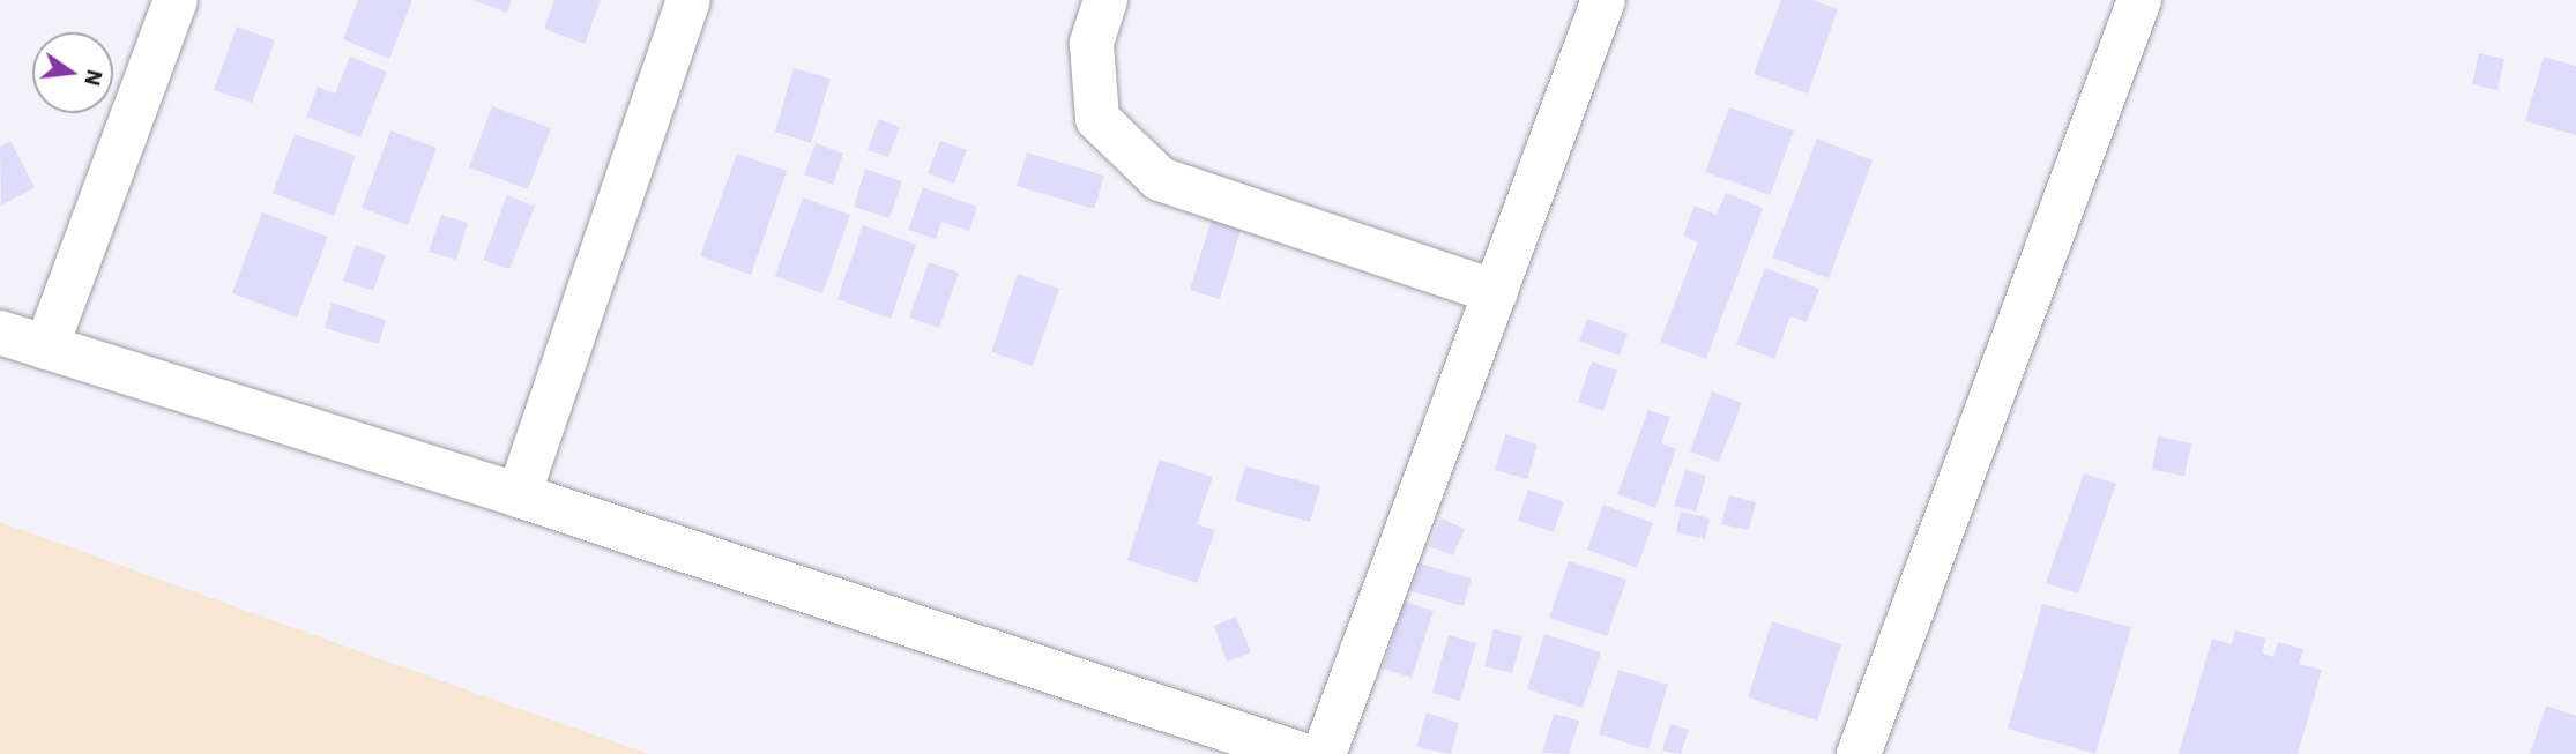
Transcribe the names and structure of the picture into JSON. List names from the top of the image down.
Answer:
{
  "north": "right"
}
